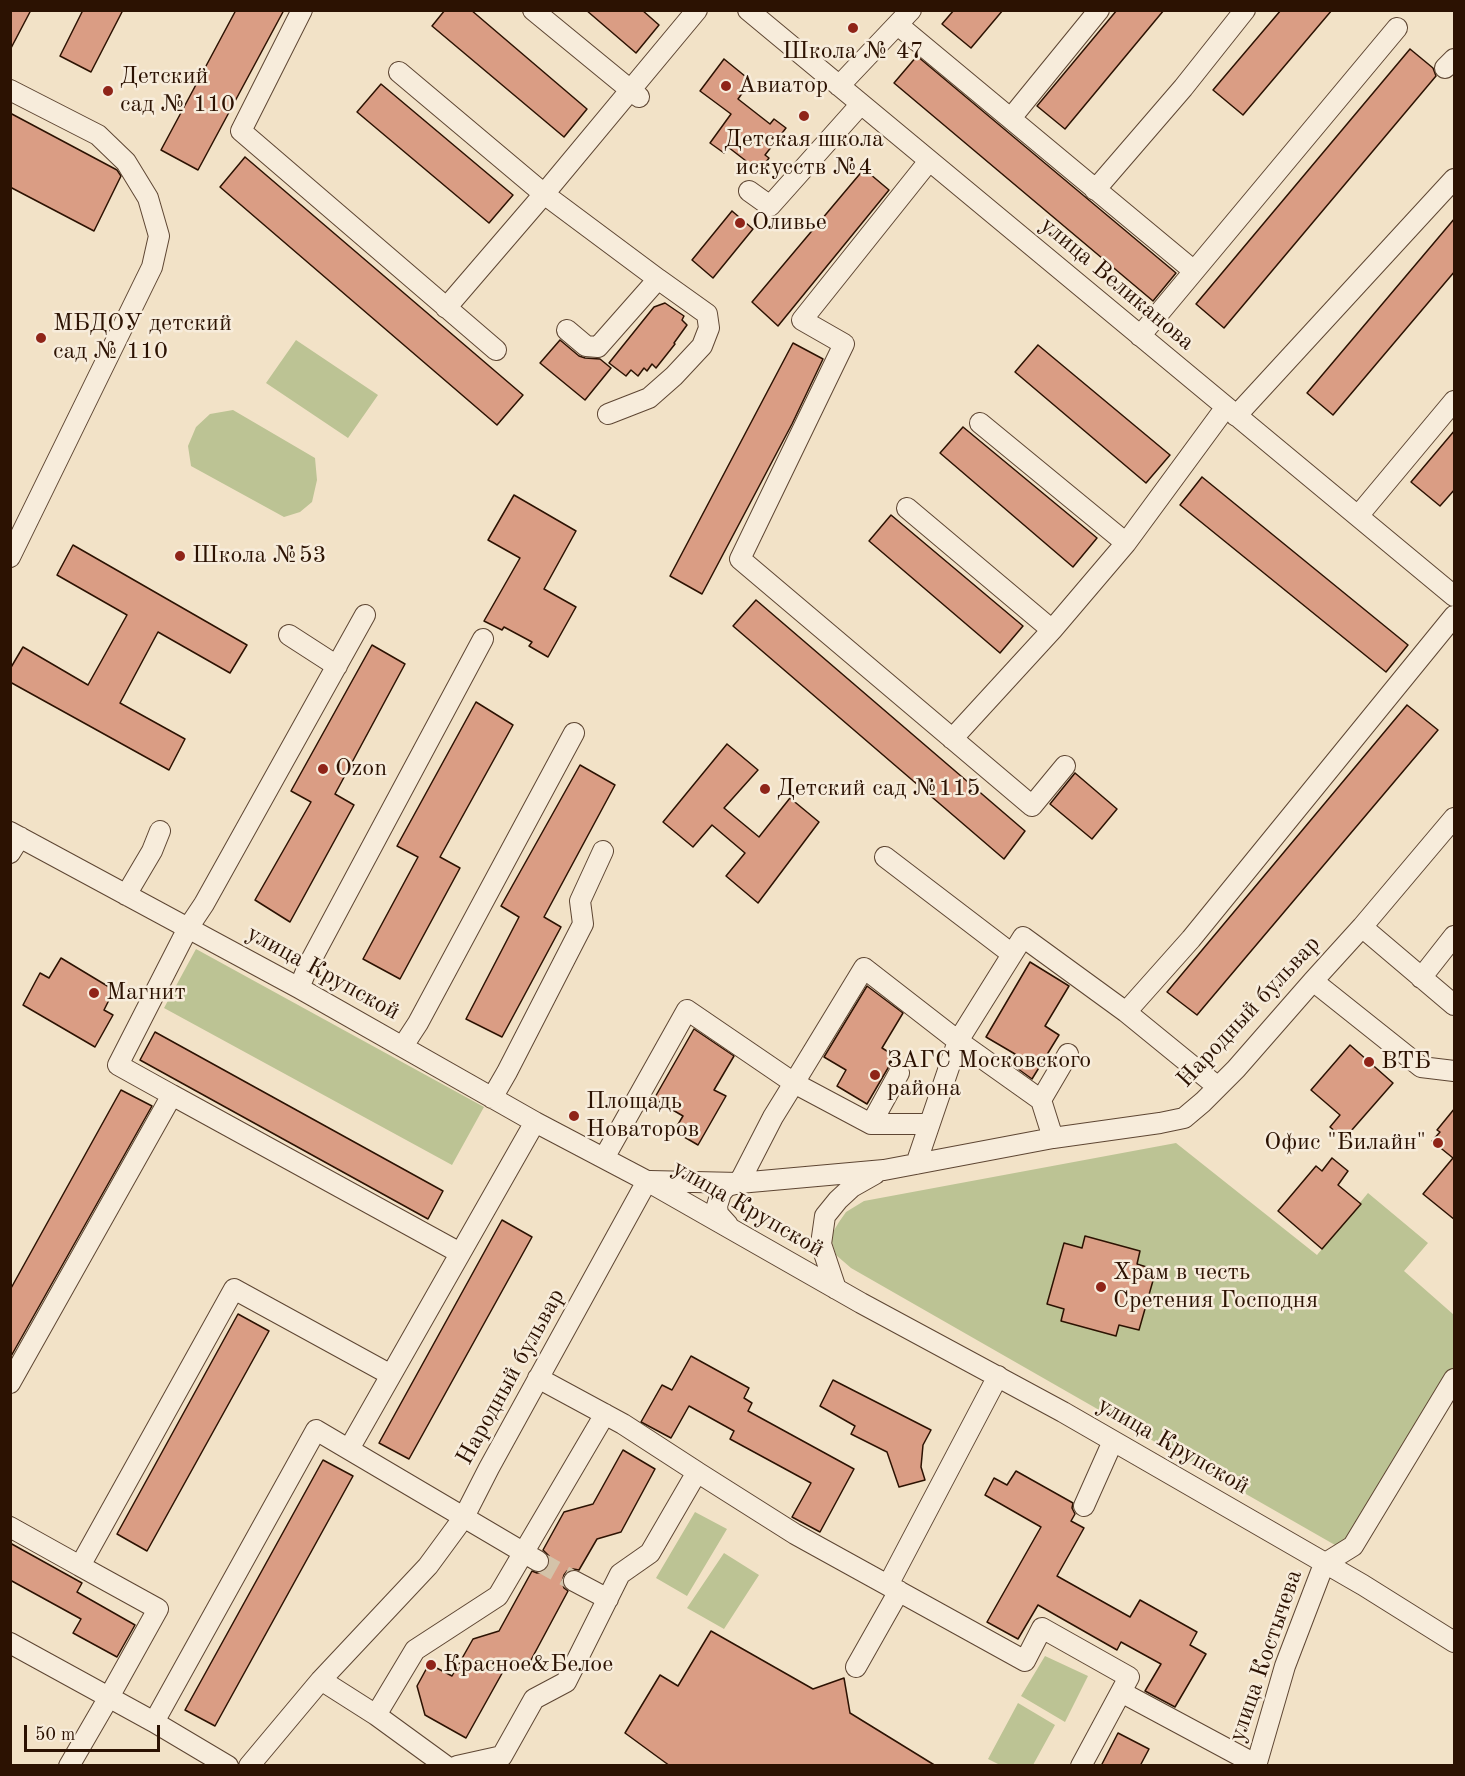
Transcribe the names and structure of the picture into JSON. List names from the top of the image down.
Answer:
{
  "streets": {
    "street": [
      "улица Великанова",
      "улица Крупской",
      "Народный бульвар",
      "улица Костычева"
    ]
  },
  "crossings": [
    ["улица Крупской", "Народный бульвар"],
    ["улица Крупской", "улица Костычева"]
  ],
  "places": [
    "Школа № 47",
    "Авиатор",
    "Детский сад № 110",
    "Детская школа искусств №4",
    "Оливье",
    "МБДОУ детский сад № 110",
    "Школа №53",
    "Ozon",
    "Детский сад №115",
    "Магнит",
    "ВТБ",
    "ЗАГС Московского района",
    "Площадь Новаторов",
    "Офис \"Билайн\"",
    "Храм в честь Сретения Господня",
    "Красное&Белое"
  ],
  "scale_bar": "50 m"
}
